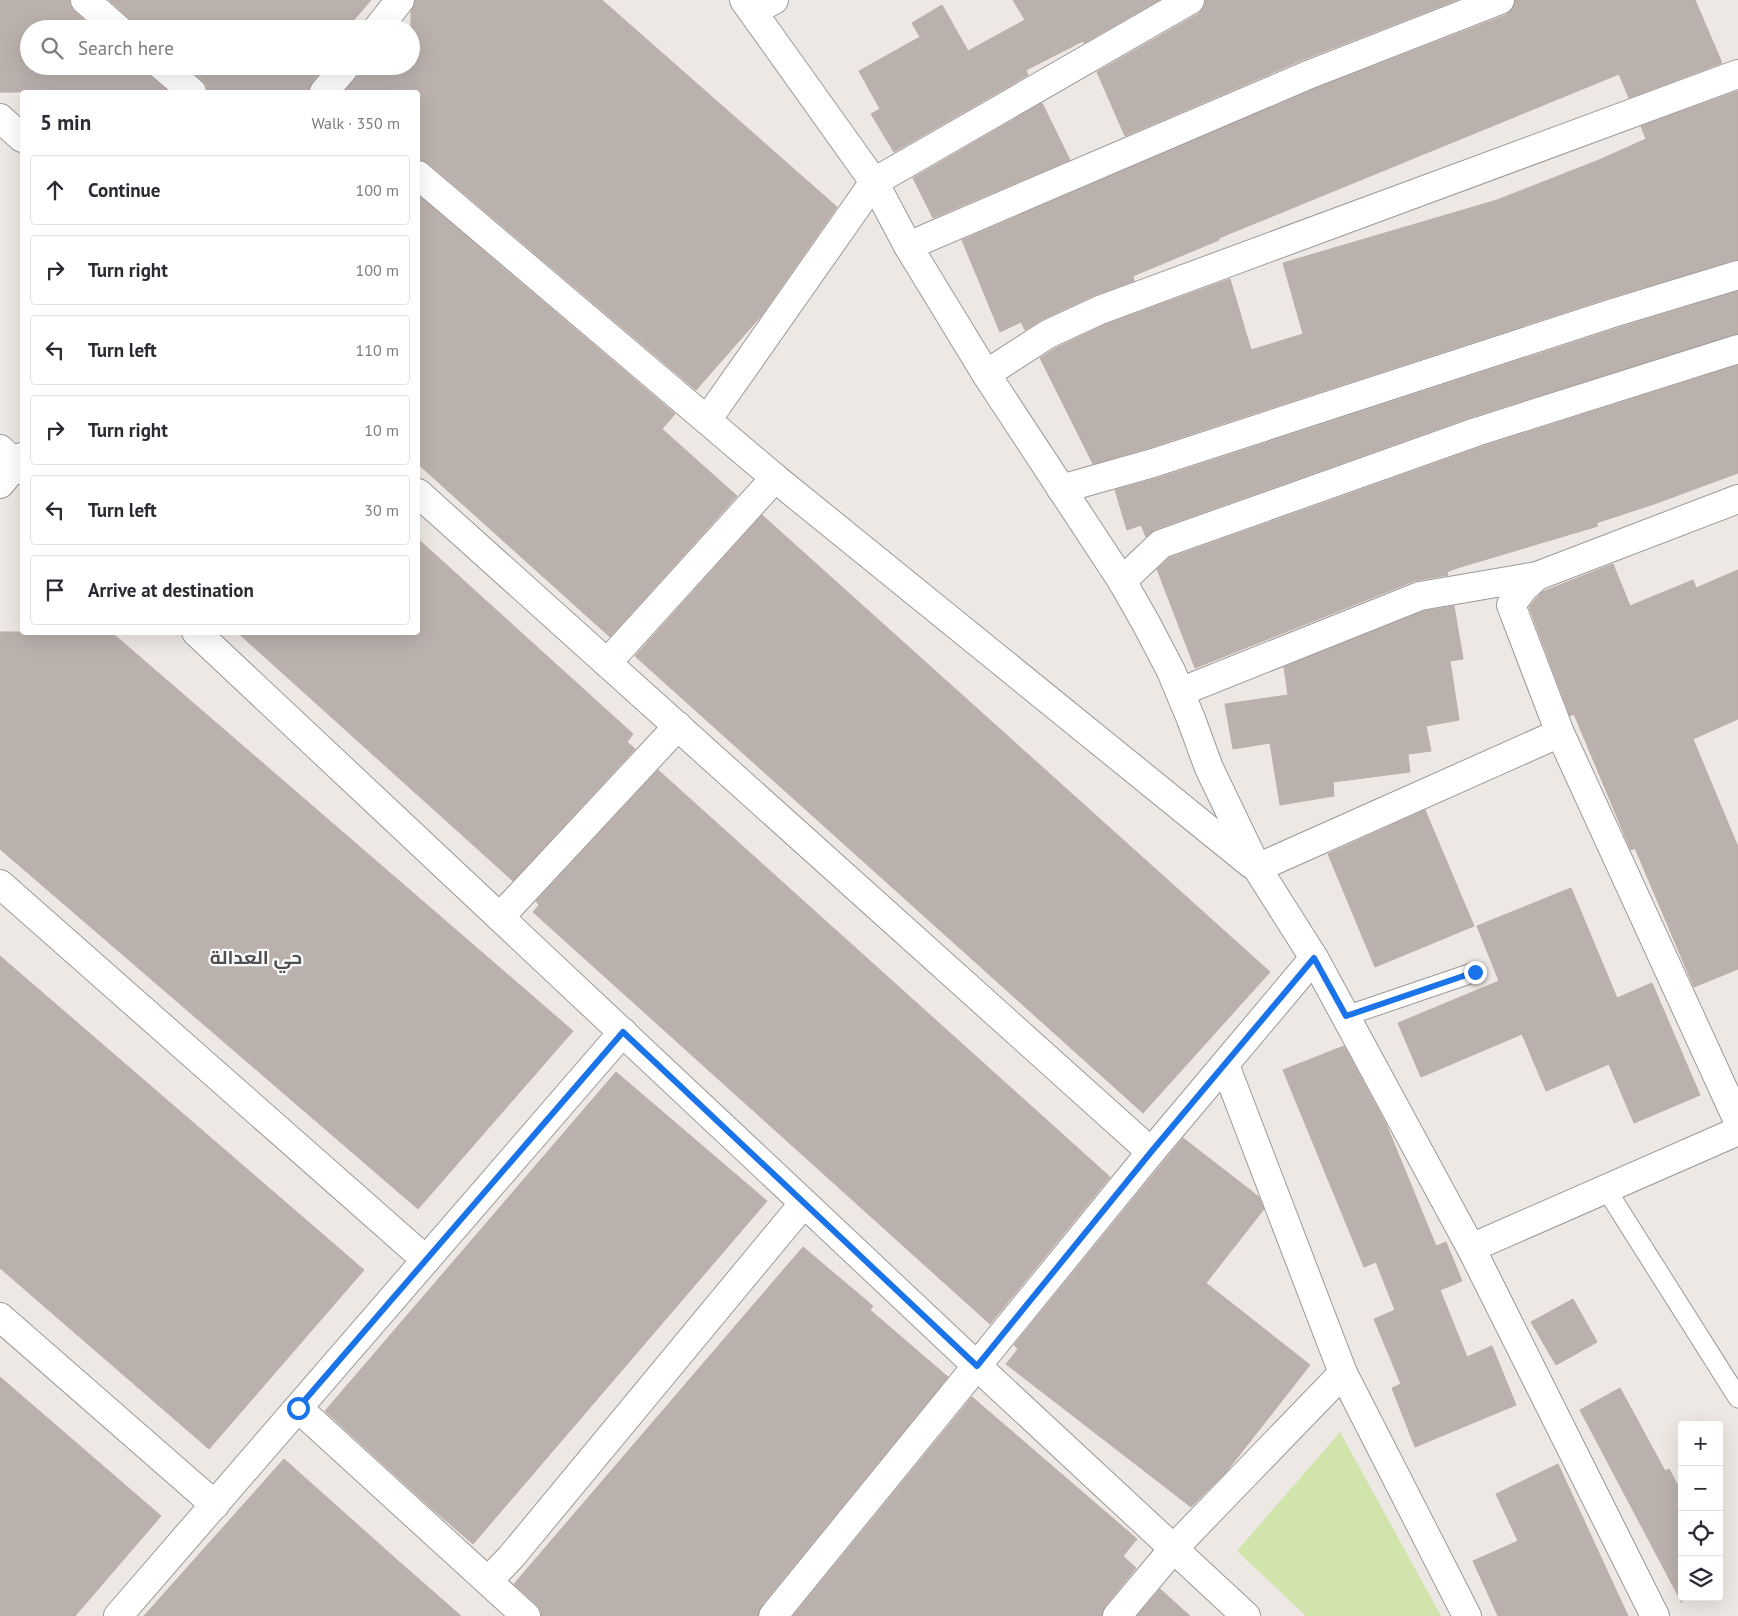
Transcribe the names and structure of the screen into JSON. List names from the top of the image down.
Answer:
{
  "districts": ["حي العدالة"],
  "page": {
    "search": "Search here",
    "heading": ["5 min", "Walk · 350 m"],
    "list": [
      ["Continue", "100 m"],
      ["Turn right", "100 m"],
      ["Turn left", "110 m"],
      ["Turn right", "10 m"],
      ["Turn left", "30 m"],
      "Arrive at destination"
    ],
    "map_buttons": ["+", "−"]
  }
}
